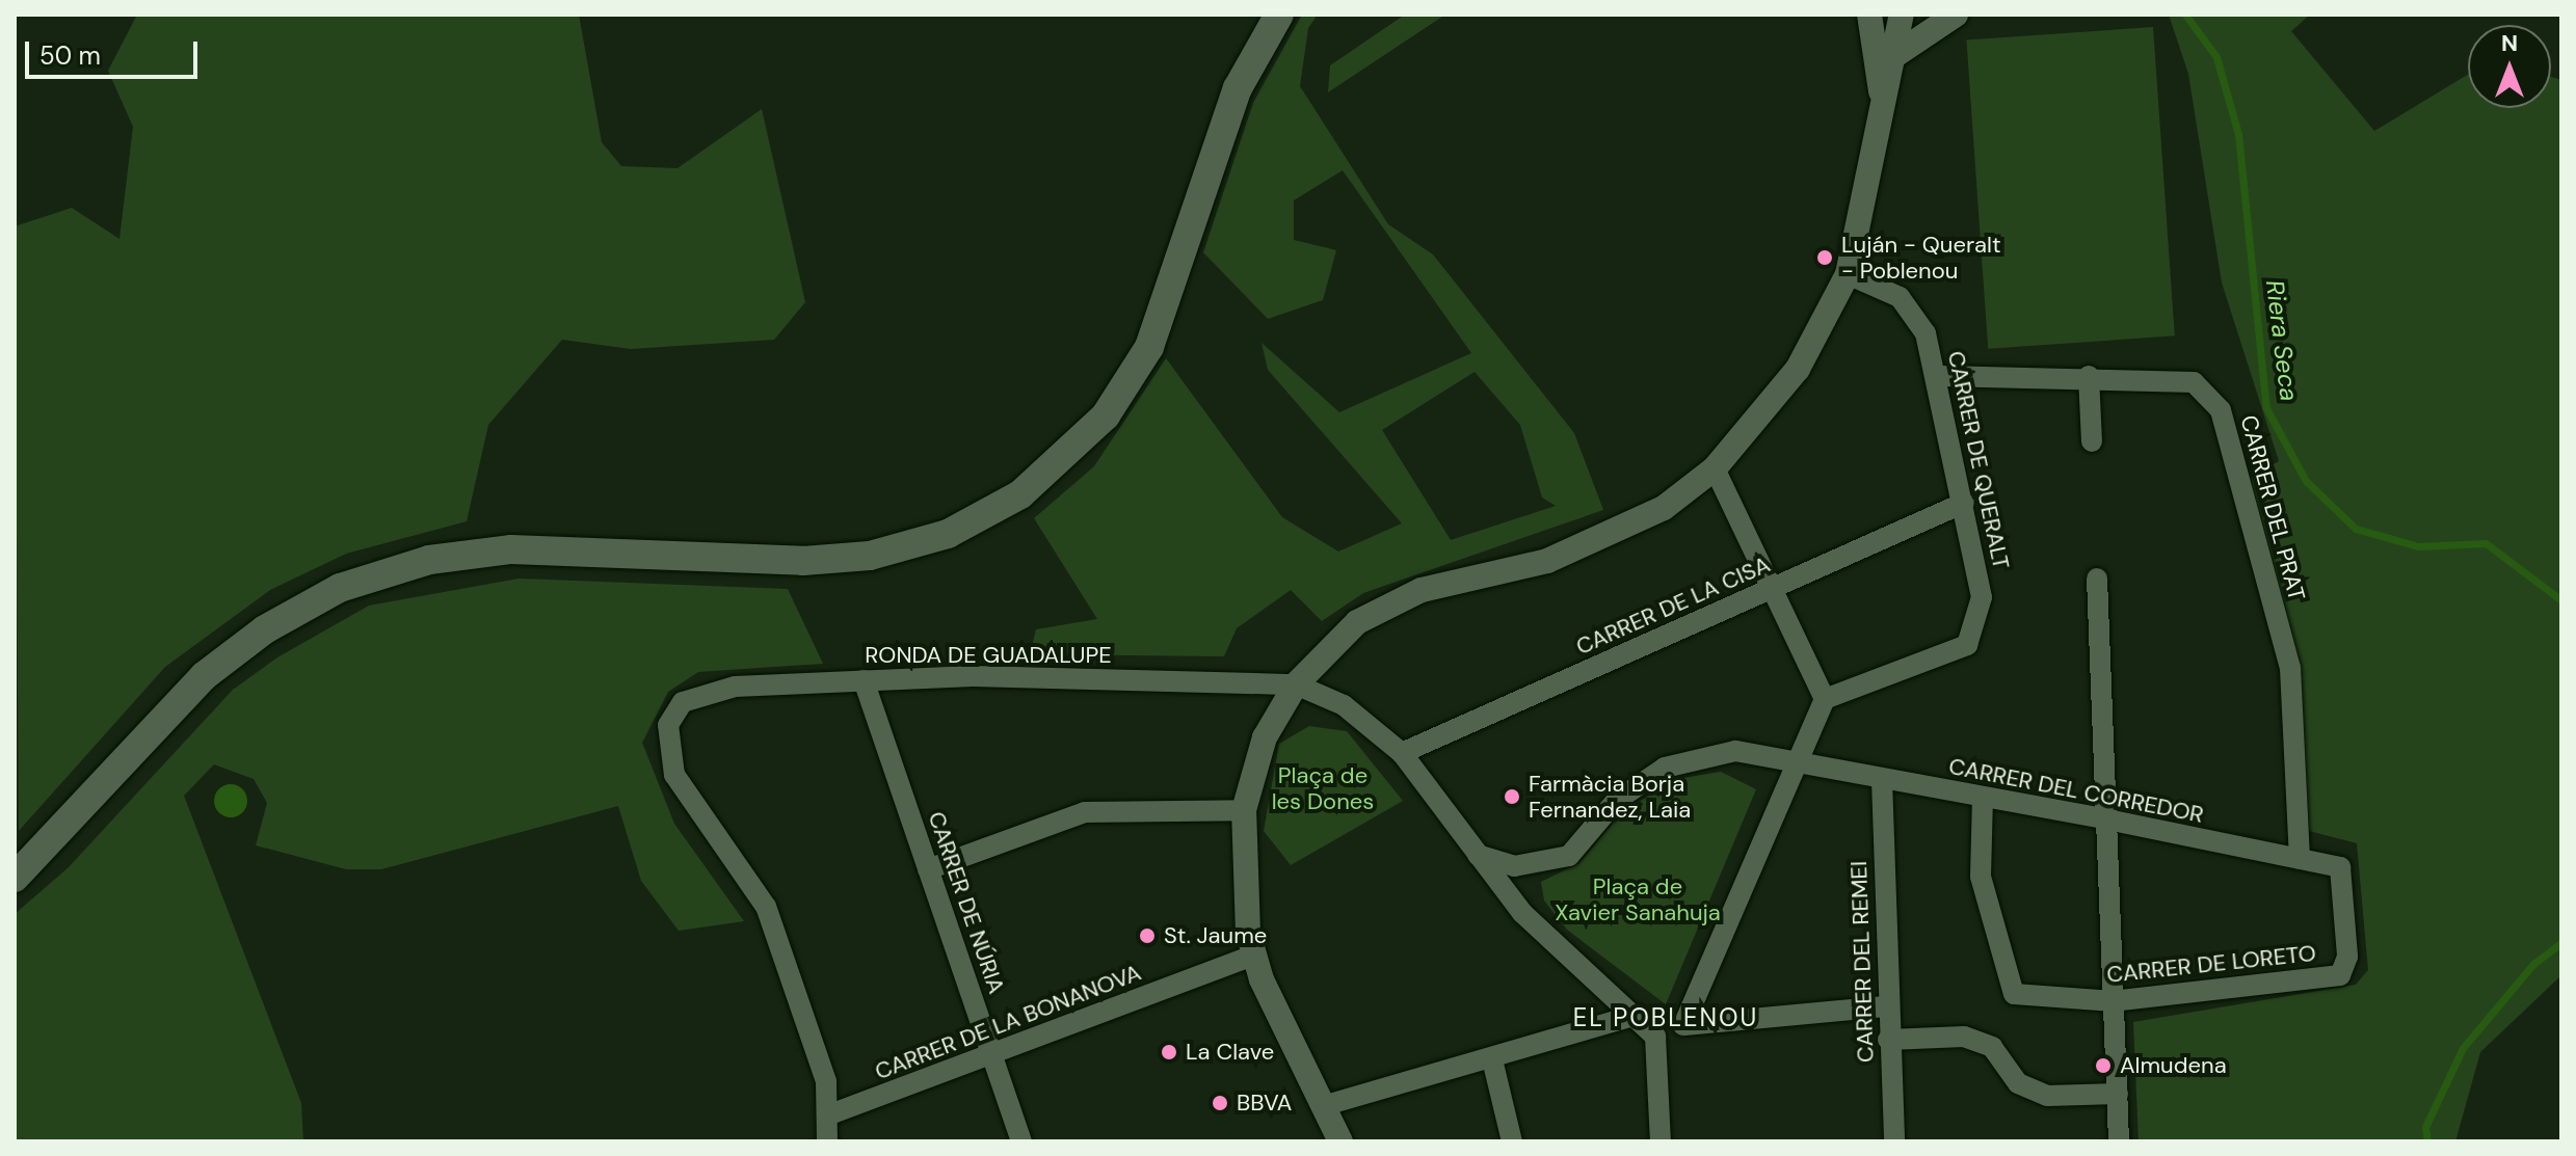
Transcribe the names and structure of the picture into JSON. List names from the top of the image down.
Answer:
{
  "streets": {
    "street": [
      "CARRER DE QUERALT",
      "CARRER DEL PRAT",
      "CARRER DE LA CISA",
      "RONDA DE GUADALUPE",
      "CARRER DEL CORREDOR",
      "CARRER DE NÚRIA",
      "CARRER DEL REMEI",
      "CARRER DE LORETO",
      "CARRER DE LA BONANOVA"
    ]
  },
  "crossings": [
    ["CARRER DE QUERALT", "CARRER DEL PRAT"],
    ["CARRER DE QUERALT", "CARRER DE LA CISA"],
    ["CARRER DEL PRAT", "CARRER DEL CORREDOR"],
    ["RONDA DE GUADALUPE", "CARRER DE NÚRIA"],
    ["RONDA DE GUADALUPE", "CARRER DE LA BONANOVA"],
    ["CARRER DEL CORREDOR", "CARRER DEL REMEI"],
    ["CARRER DEL CORREDOR", "CARRER DE LORETO"],
    ["CARRER DE NÚRIA", "CARRER DE LA BONANOVA"]
  ],
  "districts": ["EL POBLENOU"],
  "water": ["Riera Seca"],
  "parks": ["Plaça de les Dones", "Plaça de Xavier Sanahuja"],
  "places": [
    "Luján - Queralt - Poblenou",
    "Farmàcia Borja Fernandez, Laia",
    "St. Jaume",
    "La Clave",
    "Almudena",
    "BBVA"
  ],
  "scale_bar": "50 m",
  "north": "top"
}
